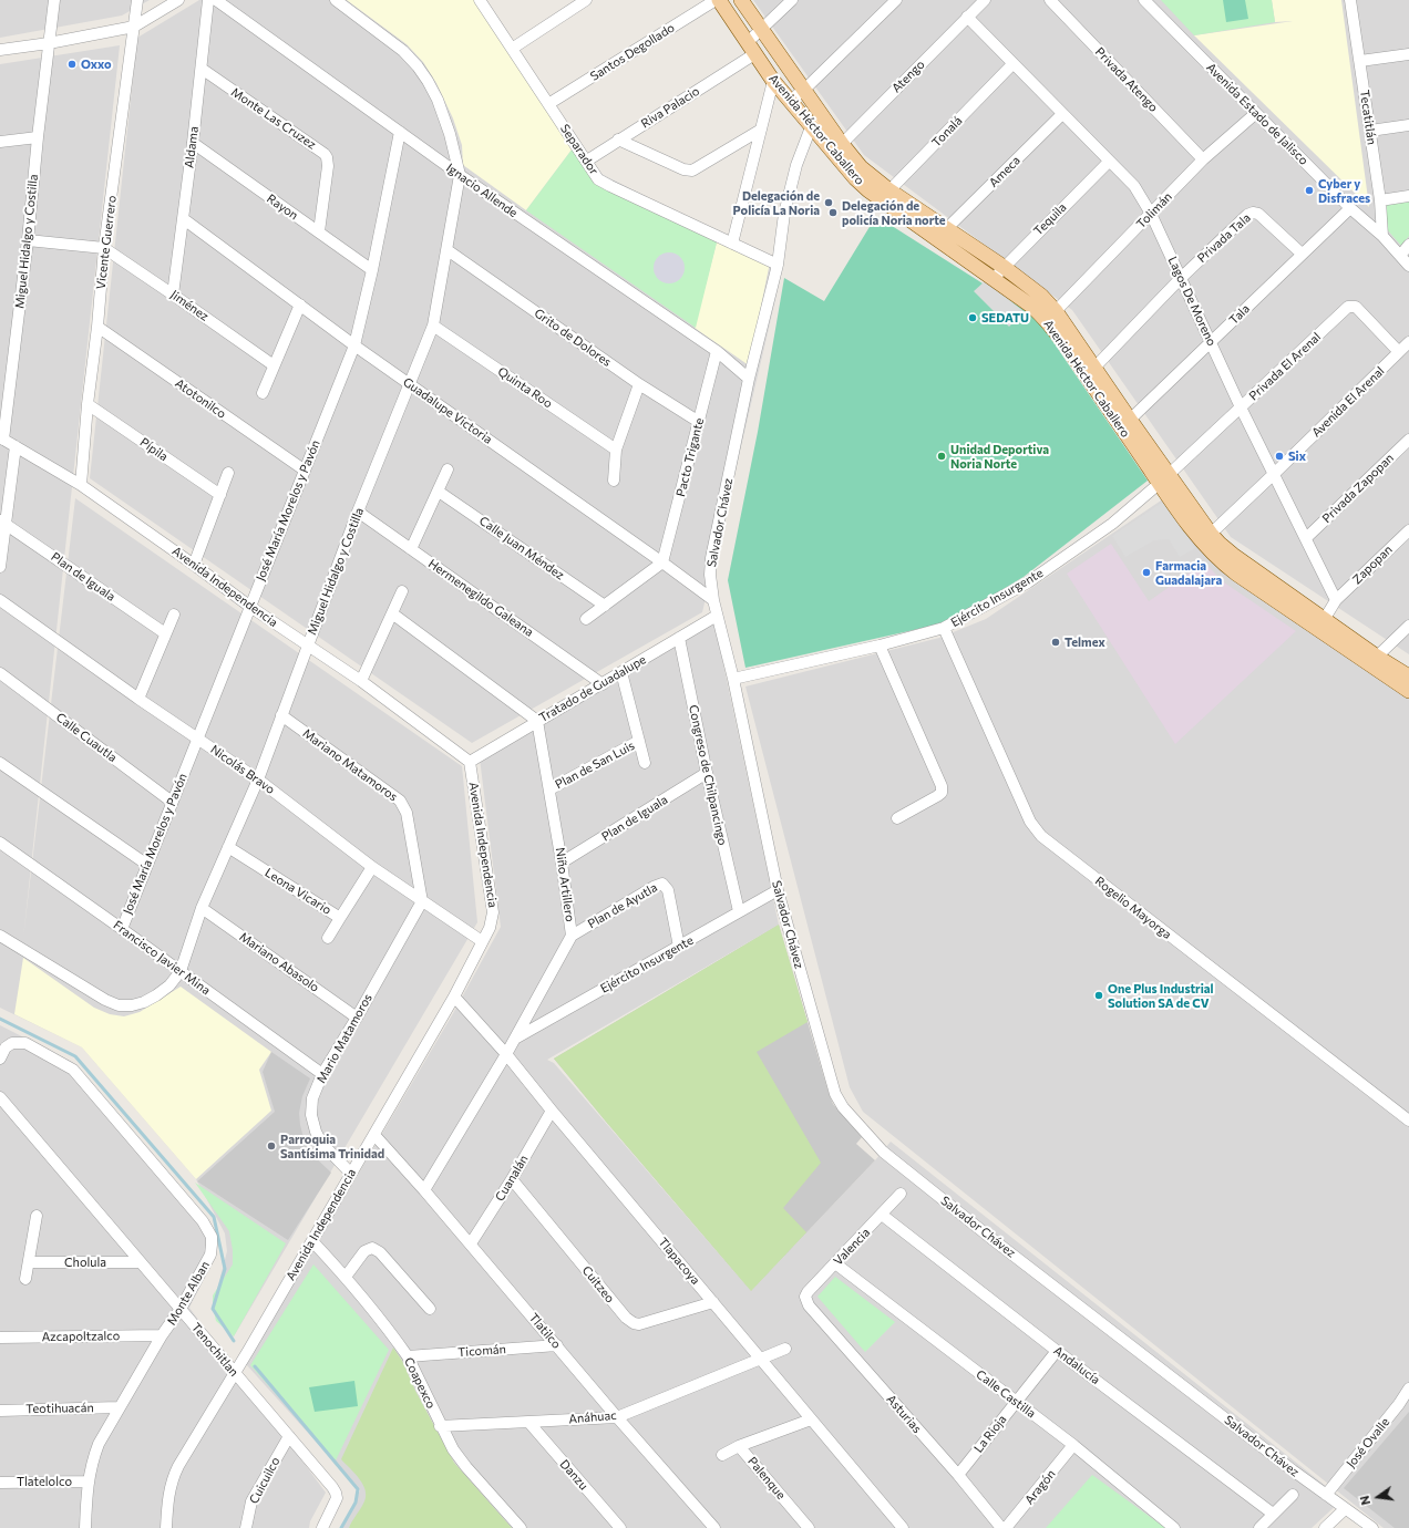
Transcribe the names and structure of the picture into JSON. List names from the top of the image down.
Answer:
{
  "streets": {
    "main road": ["Avenida Héctor Caballero"],
    "street": [
      "Santos Degollado",
      "Atengo",
      "Privada Atengo",
      "Riva Palacio",
      "Avenida Estado de Jalisco",
      "Tecatitlán",
      "Monte Las Cruzez",
      "Tonalá",
      "Aldama",
      "Separador",
      "Ameca",
      "Ignacio Allende",
      "Rayon",
      "Tolimán",
      "Tequila",
      "Privada Tala",
      "Miguel Hidalgo y Costilla",
      "Vicente Guerrero",
      "Lagos De Moreno",
      "Jiménez",
      "Tala",
      "Grito de Dolores",
      "Privada El Arenal",
      "Quinta Roo",
      "Atotonilco",
      "Avenida El Arenal",
      "Guadalupe Victoria",
      "Pípila",
      "Pacto Trigante",
      "Privada Zapopan",
      "José María Morelos y Pavón",
      "Salvador Chávez",
      "Calle Juan Méndez",
      "Zapopan",
      "Plan de Iguala",
      "Avenida Independencia",
      "Hermenegildo Galeana",
      "Ejército Insurgente",
      "Tratado de Guadalupe",
      "Calle Cuautla",
      "Mariano Matamoros",
      "Plan de San Luis",
      "Nicolás Bravo",
      "Congreso de Chilpancingo",
      "Niño Artillero",
      "Leona Vicario",
      "Plan de Ayutla",
      "Rogelio Mayorga",
      "Francisco Javier Mina",
      "Mariano Abasolo",
      "Mario Matamoros",
      "Cuanalán",
      "Valencia",
      "Tlapacoya",
      "Cholula",
      "Cuitzeo",
      "Monte Alban",
      "Tlatilco",
      "Azcapoltzalco",
      "Tenochitlan",
      "Ticomán",
      "Andalucía",
      "Coapexco",
      "Calle Castilla",
      "Teotihuacán",
      "Asturias",
      "Anáhuac",
      "La Rioja",
      "José Ovalle",
      "Danzu",
      "Palenque",
      "Cuicuilco",
      "Tlatelolco",
      "Aragón"
    ]
  },
  "crossings": [
    ["Santos Degollado", "Avenida Héctor Caballero"],
    ["Santos Degollado", "Separador"],
    ["Atengo", "Avenida Héctor Caballero"],
    ["Atengo", "Lagos De Moreno"],
    ["Privada Atengo", "Tolimán"],
    ["Riva Palacio", "Avenida Héctor Caballero"],
    ["Riva Palacio", "Separador"],
    ["Avenida Estado de Jalisco", "Tecatitlán"],
    ["Avenida Estado de Jalisco", "Tolimán"],
    ["Avenida Estado de Jalisco", "Tala"],
    ["Monte Las Cruzez", "Aldama"],
    ["Monte Las Cruzez", "Rayon"],
    ["Avenida Héctor Caballero", "Tonalá"],
    ["Avenida Héctor Caballero", "Ameca"],
    ["Avenida Héctor Caballero", "Tolimán"],
    ["Avenida Héctor Caballero", "Tequila"],
    ["Avenida Héctor Caballero", "Privada Tala"],
    ["Avenida Héctor Caballero", "Tala"],
    ["Avenida Héctor Caballero", "Privada El Arenal"],
    ["Avenida Héctor Caballero", "Avenida El Arenal"],
    ["Avenida Héctor Caballero", "Salvador Chávez"],
    ["Avenida Héctor Caballero", "Ejército Insurgente"],
    ["Tonalá", "Lagos De Moreno"],
    ["Aldama", "Rayon"],
    ["Aldama", "Jiménez"],
    ["Aldama", "Guadalupe Victoria"],
    ["Separador", "Salvador Chávez"],
    ["Ameca", "Lagos De Moreno"],
    ["Ignacio Allende", "Miguel Hidalgo y Costilla"],
    ["Ignacio Allende", "Pacto Trigante"],
    ["Ignacio Allende", "José María Morelos y Pavón"],
    ["Ignacio Allende", "Salvador Chávez"],
    ["Rayon", "José María Morelos y Pavón"],
    ["Tolimán", "Lagos De Moreno"],
    ["Tequila", "Lagos De Moreno"],
    ["Privada Tala", "Lagos De Moreno"],
    ["Privada Tala", "Tala"],
    ["Miguel Hidalgo y Costilla", "Grito de Dolores"],
    ["Miguel Hidalgo y Costilla", "Quinta Roo"],
    ["Miguel Hidalgo y Costilla", "Guadalupe Victoria"],
    ["Miguel Hidalgo y Costilla", "Avenida Independencia"],
    ["Miguel Hidalgo y Costilla", "Hermenegildo Galeana"],
    ["Miguel Hidalgo y Costilla", "Mariano Matamoros"],
    ["Miguel Hidalgo y Costilla", "Nicolás Bravo"],
    ["Miguel Hidalgo y Costilla", "Leona Vicario"],
    ["Miguel Hidalgo y Costilla", "Francisco Javier Mina"],
    ["Miguel Hidalgo y Costilla", "Mariano Abasolo"],
    ["Vicente Guerrero", "Jiménez"],
    ["Vicente Guerrero", "Atotonilco"],
    ["Vicente Guerrero", "Pípila"],
    ["Vicente Guerrero", "Avenida Independencia"],
    ["Lagos De Moreno", "Tala"],
    ["Lagos De Moreno", "Privada El Arenal"],
    ["Lagos De Moreno", "Avenida El Arenal"],
    ["Lagos De Moreno", "Privada Zapopan"],
    ["Lagos De Moreno", "Zapopan"],
    ["Grito de Dolores", "Pacto Trigante"],
    ["Privada El Arenal", "Avenida El Arenal"],
    ["Privada El Arenal", "Ejército Insurgente"],
    ["Atotonilco", "José María Morelos y Pavón"],
    ["Guadalupe Victoria", "Pacto Trigante"],
    ["Guadalupe Victoria", "José María Morelos y Pavón"],
    ["Guadalupe Victoria", "Salvador Chávez"],
    ["José María Morelos y Pavón", "Avenida Independencia"],
    ["José María Morelos y Pavón", "Calle Cuautla"],
    ["José María Morelos y Pavón", "Nicolás Bravo"],
    ["José María Morelos y Pavón", "Francisco Javier Mina"],
    ["Salvador Chávez", "Ejército Insurgente"],
    ["Salvador Chávez", "Tratado de Guadalupe"],
    ["Salvador Chávez", "José Ovalle"],
    ["Plan de Iguala", "Congreso de Chilpancingo"],
    ["Plan de Iguala", "Niño Artillero"],
    ["Avenida Independencia", "Tratado de Guadalupe"],
    ["Avenida Independencia", "Nicolás Bravo"],
    ["Avenida Independencia", "Mario Matamoros"],
    ["Avenida Independencia", "Tlapacoya"],
    ["Avenida Independencia", "Tlatilco"],
    ["Avenida Independencia", "Tenochitlan"],
    ["Avenida Independencia", "Coapexco"],
    ["Hermenegildo Galeana", "Tratado de Guadalupe"],
    ["Ejército Insurgente", "Congreso de Chilpancingo"],
    ["Ejército Insurgente", "Niño Artillero"],
    ["Ejército Insurgente", "Plan de Ayutla"],
    ["Ejército Insurgente", "Rogelio Mayorga"],
    ["Tratado de Guadalupe", "Plan de San Luis"],
    ["Tratado de Guadalupe", "Congreso de Chilpancingo"],
    ["Tratado de Guadalupe", "Niño Artillero"],
    ["Mariano Matamoros", "Nicolás Bravo"],
    ["Mariano Matamoros", "Mario Matamoros"],
    ["Plan de San Luis", "Niño Artillero"],
    ["Nicolás Bravo", "Leona Vicario"],
    ["Nicolás Bravo", "Mario Matamoros"],
    ["Niño Artillero", "Plan de Ayutla"],
    ["Niño Artillero", "Tlapacoya"],
    ["Niño Artillero", "Tlatilco"],
    ["Francisco Javier Mina", "Mario Matamoros"],
    ["Mariano Abasolo", "Mario Matamoros"],
    ["Cuanalán", "Tlapacoya"],
    ["Cuanalán", "Cuitzeo"],
    ["Cuanalán", "Tlatilco"],
    ["Valencia", "Andalucía"],
    ["Valencia", "Calle Castilla"],
    ["Valencia", "Asturias"],
    ["Tlapacoya", "Cuitzeo"],
    ["Tlapacoya", "Anáhuac"],
    ["Tlapacoya", "Palenque"],
    ["Cholula", "Tenochitlan"],
    ["Monte Alban", "Azcapoltzalco"],
    ["Monte Alban", "Tenochitlan"],
    ["Monte Alban", "Teotihuacán"],
    ["Monte Alban", "Tlatelolco"],
    ["Tlatilco", "Ticomán"],
    ["Tlatilco", "Anáhuac"],
    ["Tenochitlan", "Cuicuilco"],
    ["Ticomán", "Coapexco"],
    ["Andalucía", "La Rioja"],
    ["Coapexco", "Anáhuac"],
    ["Calle Castilla", "La Rioja"],
    ["Calle Castilla", "Aragón"],
    ["Asturias", "La Rioja"],
    ["Anáhuac", "Danzu"]
  ],
  "places": [
    "Oxxo",
    "Cyber y Disfraces",
    "Delegación de Policía La Noria",
    "Delegación de policía Noria norte",
    "SEDATU",
    "Unidad Deportiva Noria Norte",
    "Six",
    "Farmacia Guadalajara",
    "Telmex",
    "One Plus Industrial Solution SA de CV",
    "Parroquia Santísima Trinidad"
  ],
  "north": "left"
}
